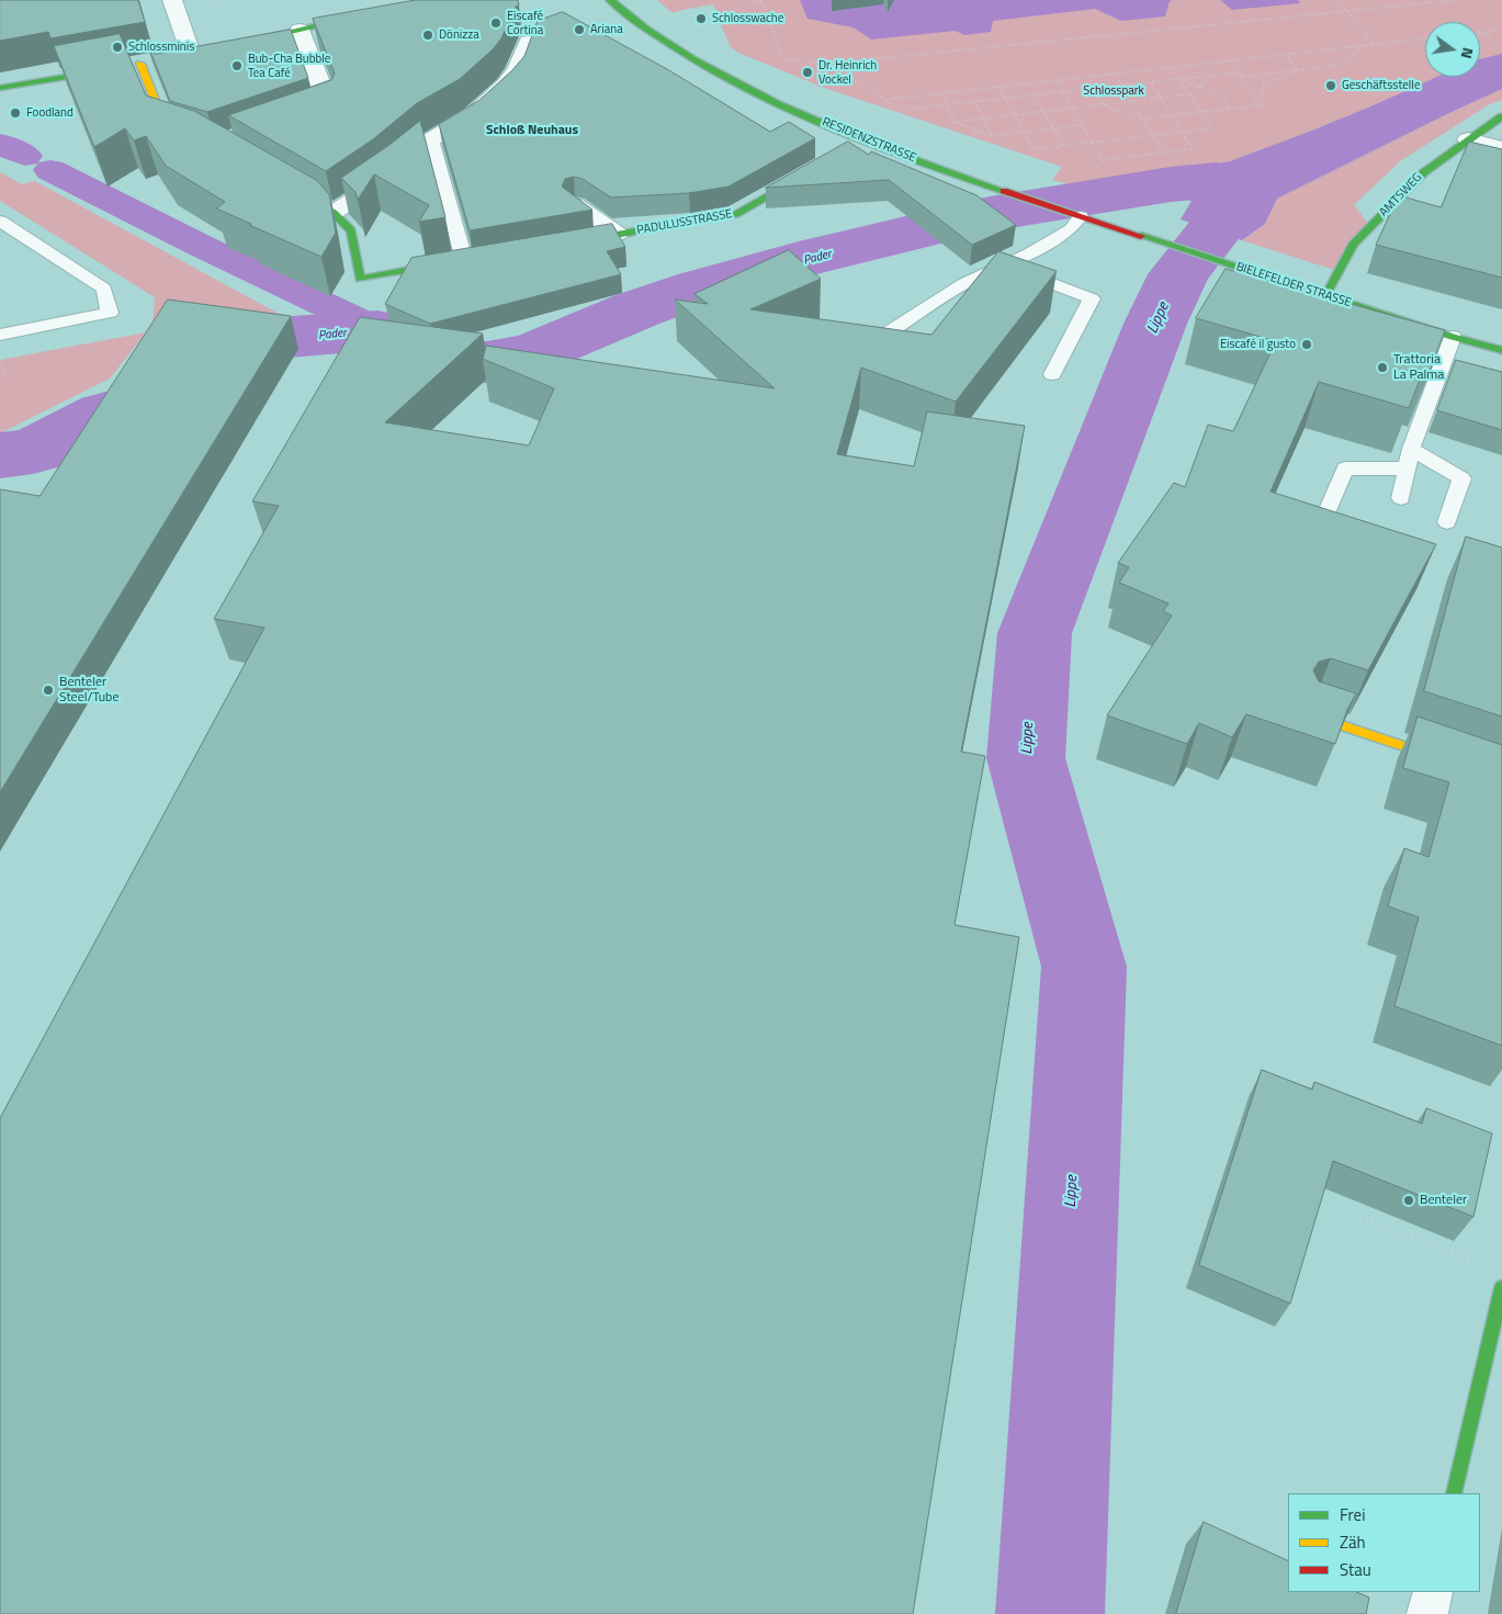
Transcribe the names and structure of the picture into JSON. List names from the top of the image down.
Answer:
{
  "streets": {
    "street": [
      "RESIDENZSTRASSE",
      "AMTSWEG",
      "PADULUSSTRASSE",
      "BIELEFELDER STRASSE"
    ]
  },
  "crossings": [
    ["RESIDENZSTRASSE", "BIELEFELDER STRASSE"],
    ["AMTSWEG", "BIELEFELDER STRASSE"]
  ],
  "districts": ["Schloß Neuhaus"],
  "water": ["Pader", "Lippe"],
  "parks": ["Schlosspark"],
  "places": [
    "Schlosswache",
    "Eiscafé Cortina",
    "Ariana",
    "Dönizza",
    "Schlossminis",
    "Bub-Cha Bubble Tea Café",
    "Dr. Heinrich Vockel",
    "Geschäftsstelle",
    "Foodland",
    "Eiscafé il gusto",
    "Trattoria La Palma",
    "Benteler Steel/Tube",
    "Benteler"
  ],
  "legend": ["Frei", "Zäh", "Stau"],
  "north": "right"
}
